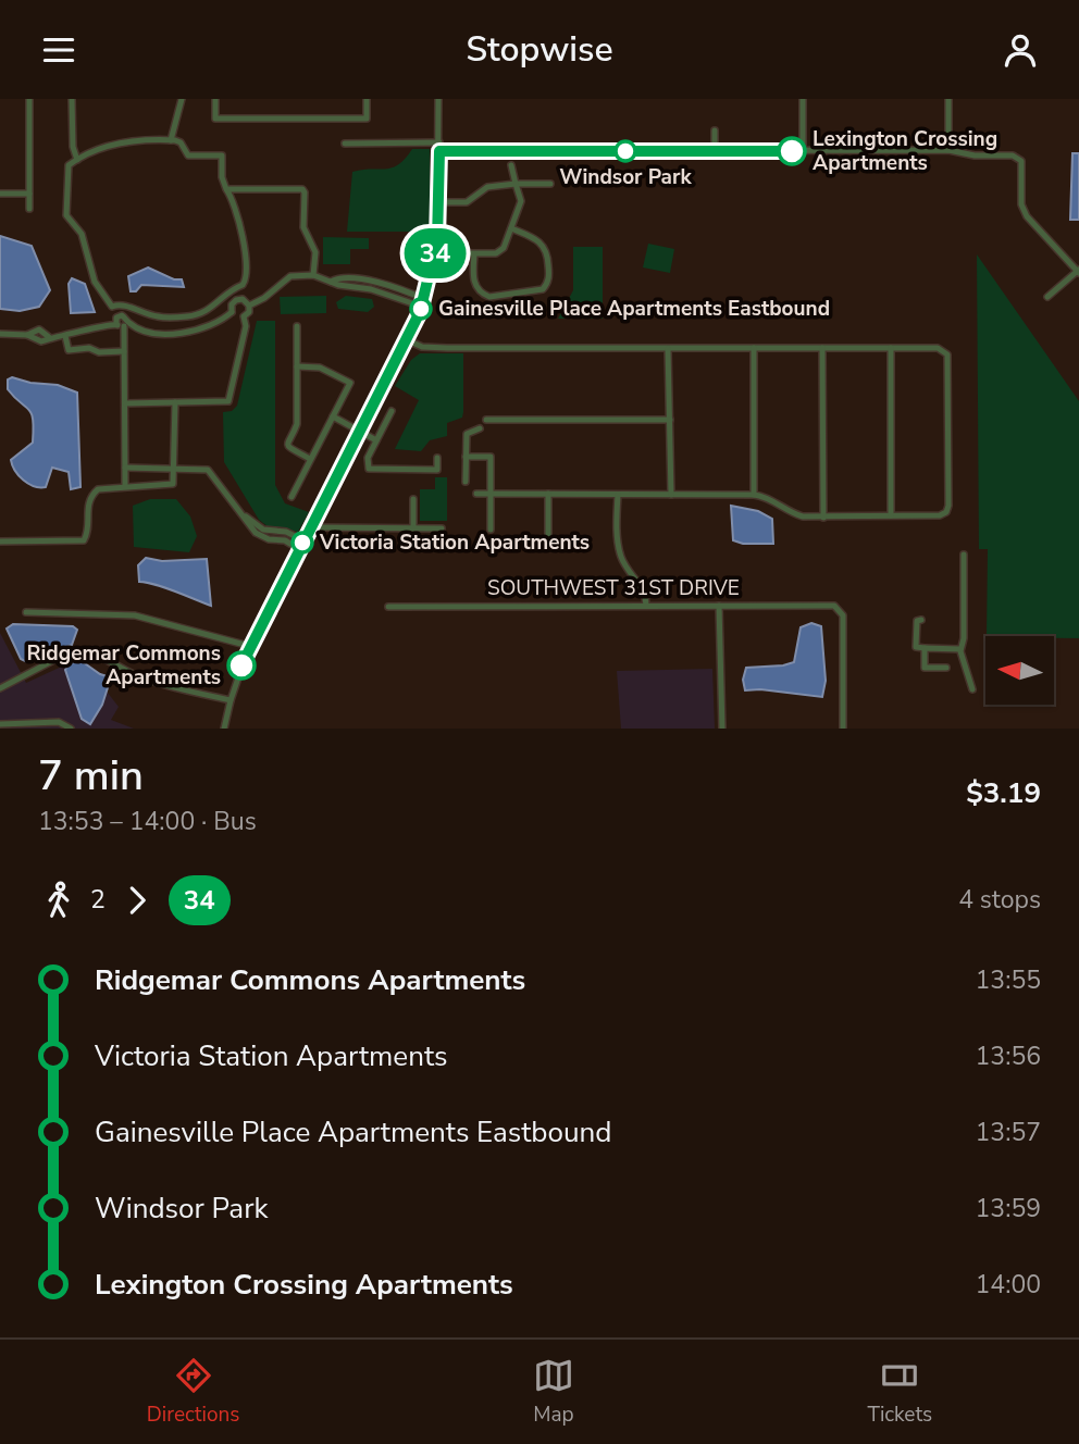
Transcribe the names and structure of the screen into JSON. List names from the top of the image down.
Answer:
{
  "streets": {
    "street": ["SOUTHWEST 31ST DRIVE"]
  },
  "places": [
    "Windsor Park",
    "Lexington Crossing Apartments",
    "Gainesville Place Apartments Eastbound",
    "Victoria Station Apartments",
    "Ridgemar Commons Apartments"
  ],
  "lines": ["bus line 34"],
  "north": "left",
  "page": {
    "header": "Stopwise",
    "on_map": "34",
    "heading": ["7 min", "13:53 – 14:00 · Bus", "$3.19"],
    "legs": ["2", "34", "4 stops"],
    "list": [
      {
        "name": "Ridgemar Commons Apartments",
        "value": "13:55"
      },
      {
        "name": "Victoria Station Apartments",
        "value": "13:56"
      },
      {
        "name": "Gainesville Place Apartments Eastbound",
        "value": "13:57"
      },
      {
        "name": "Windsor Park",
        "value": "13:59"
      },
      {
        "name": "Lexington Crossing Apartments",
        "value": "14:00"
      }
    ],
    "tabs": ["Directions", "Map", "Tickets"]
  }
}
